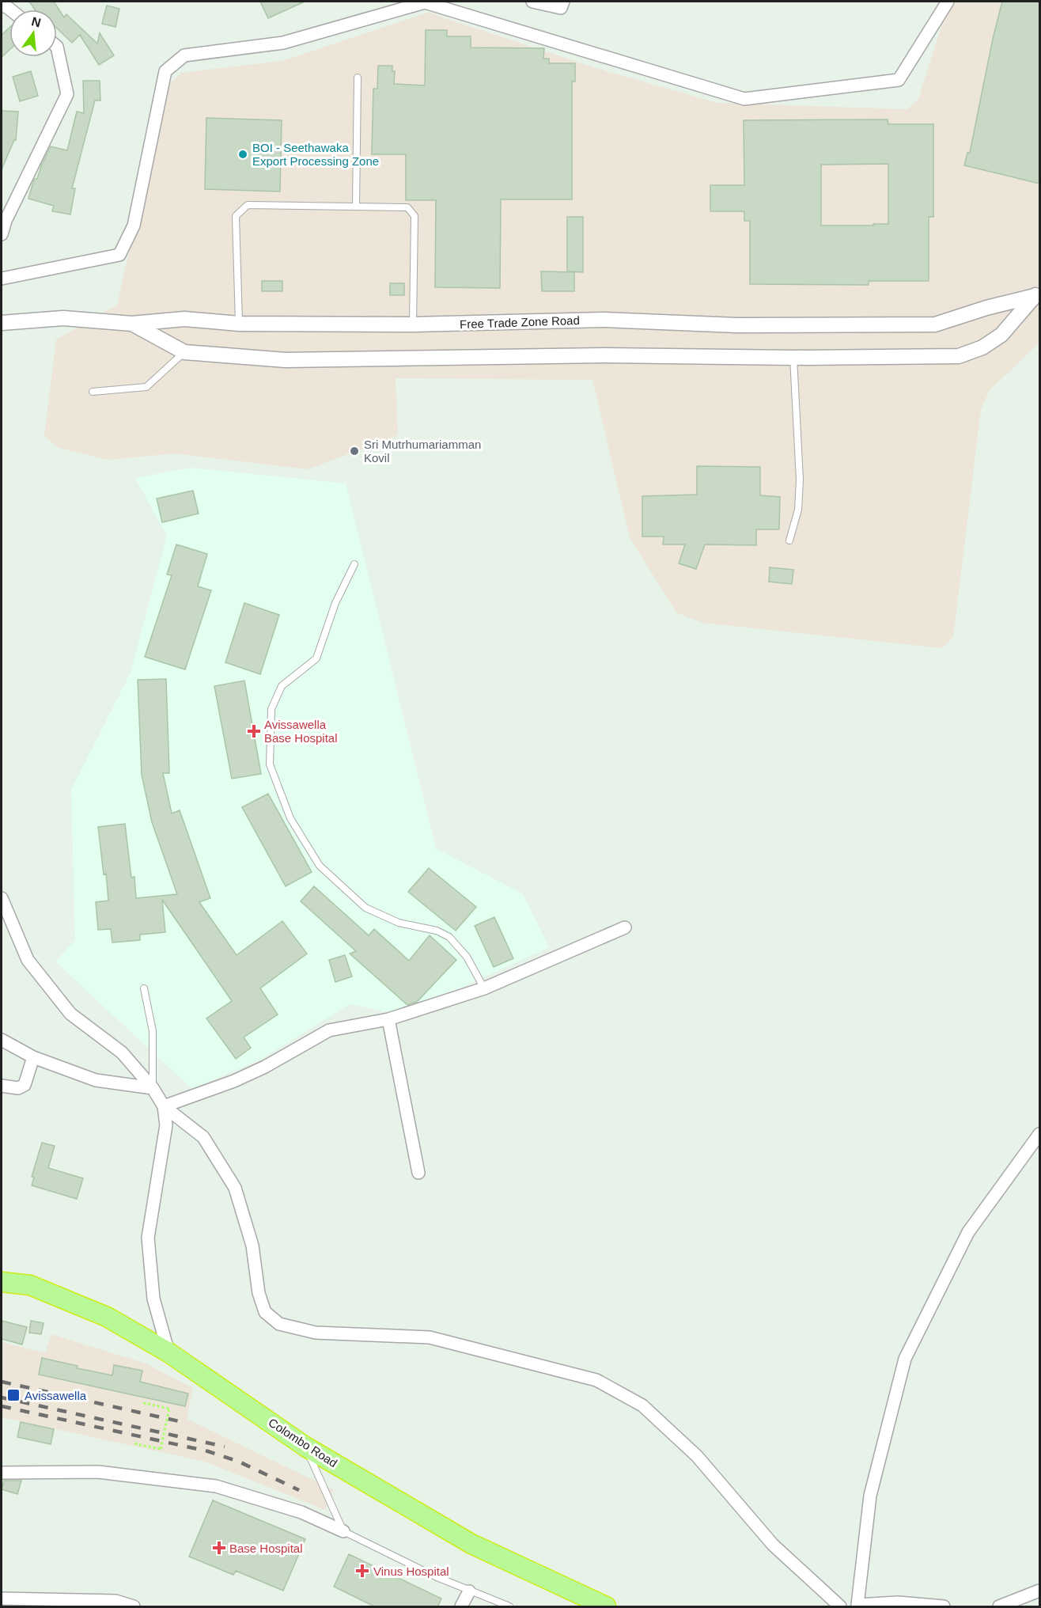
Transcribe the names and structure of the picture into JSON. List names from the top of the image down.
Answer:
{
  "streets": {
    "highway": ["Colombo Road"],
    "street": ["Free Trade Zone Road"]
  },
  "places": {
    "other": ["BOI - Seethawaka Export Processing Zone", "Sri Mutrhumariamman Kovil"],
    "health": ["Avissawella Base Hospital", "Base Hospital", "Vinus Hospital"],
    "transit": ["Avissawella"]
  },
  "north": "top"
}
